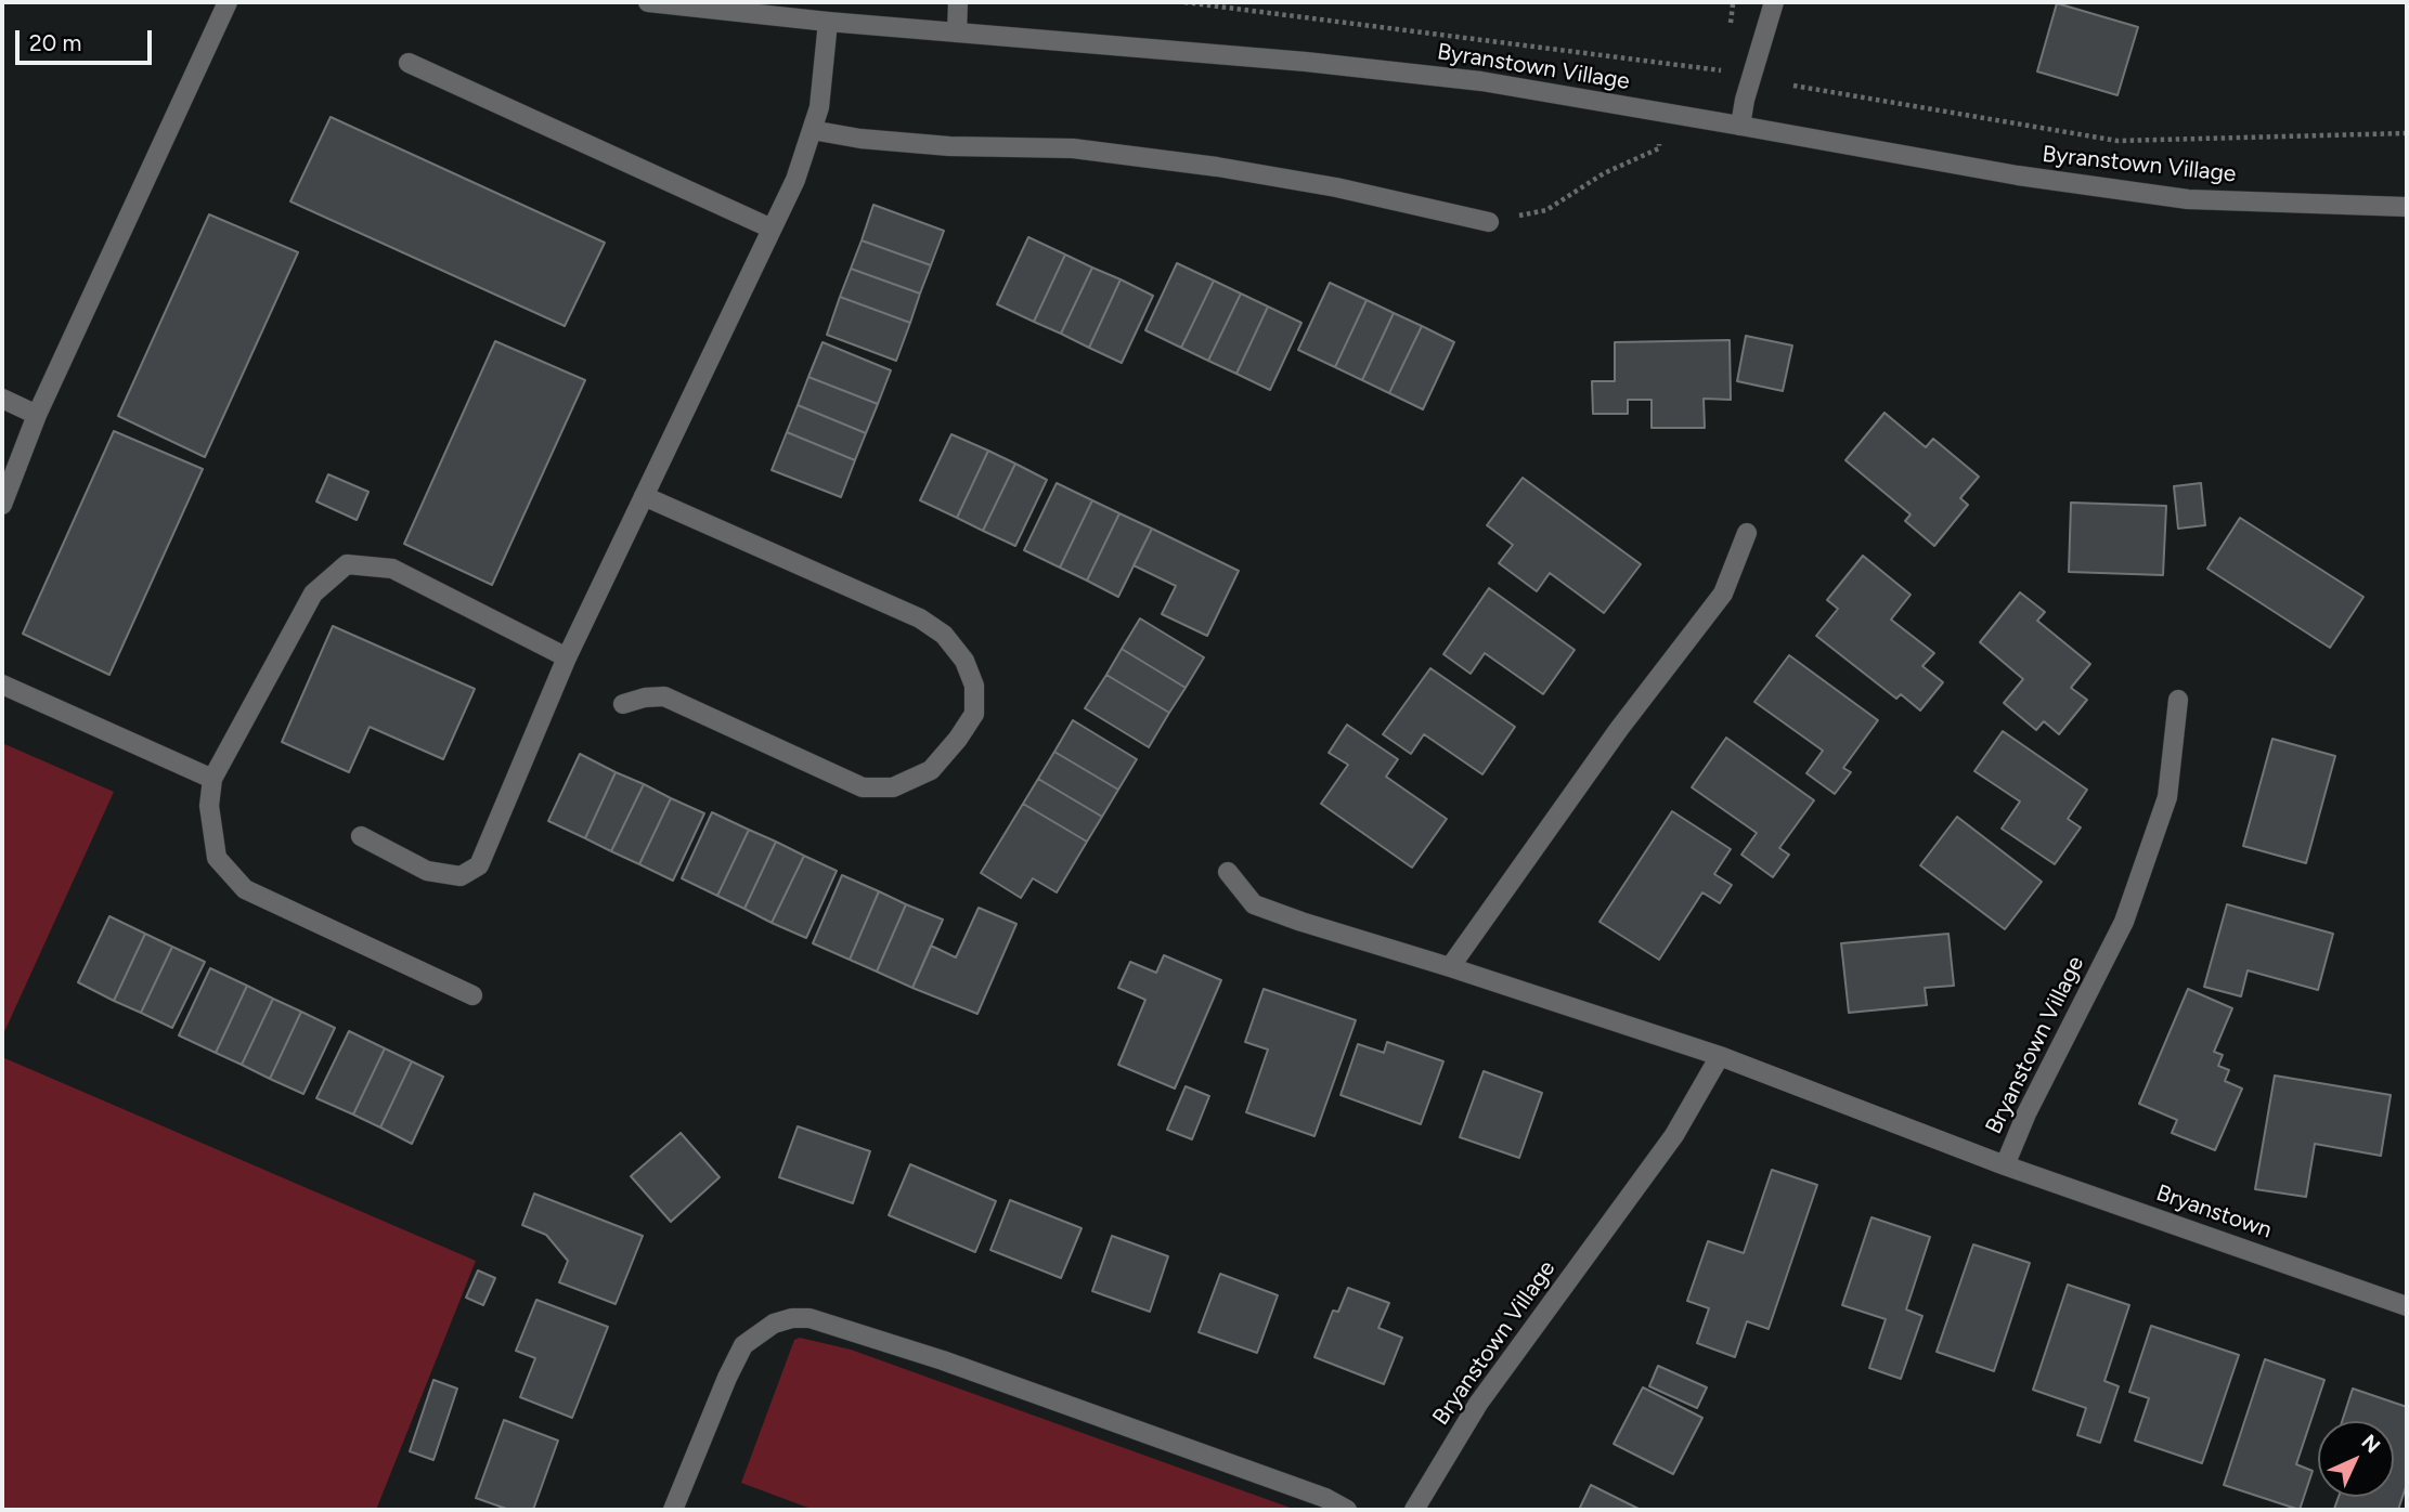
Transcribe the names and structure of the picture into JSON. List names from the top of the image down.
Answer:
{
  "streets": {
    "street": ["Byranstown Village", "Bryanstown Village", "Bryanstown"]
  },
  "crossings": [
    ["Bryanstown Village", "Bryanstown"]
  ],
  "scale_bar": "20 m",
  "north": "top right"
}
